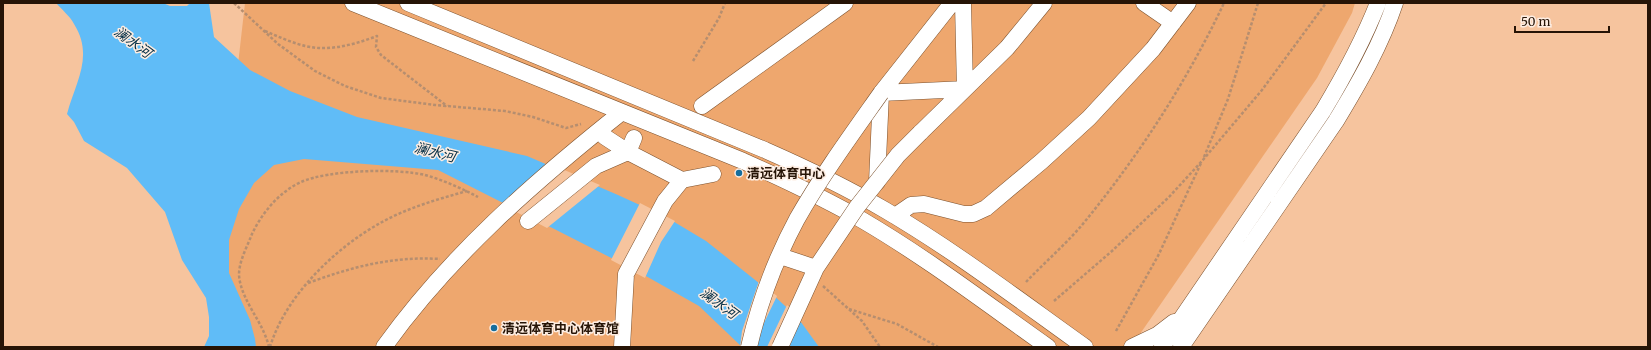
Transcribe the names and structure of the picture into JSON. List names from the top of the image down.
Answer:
{
  "water": ["澜水河"],
  "places": ["清远体育中心", "清远体育中心体育馆"],
  "scale_bar": "50 m"
}
